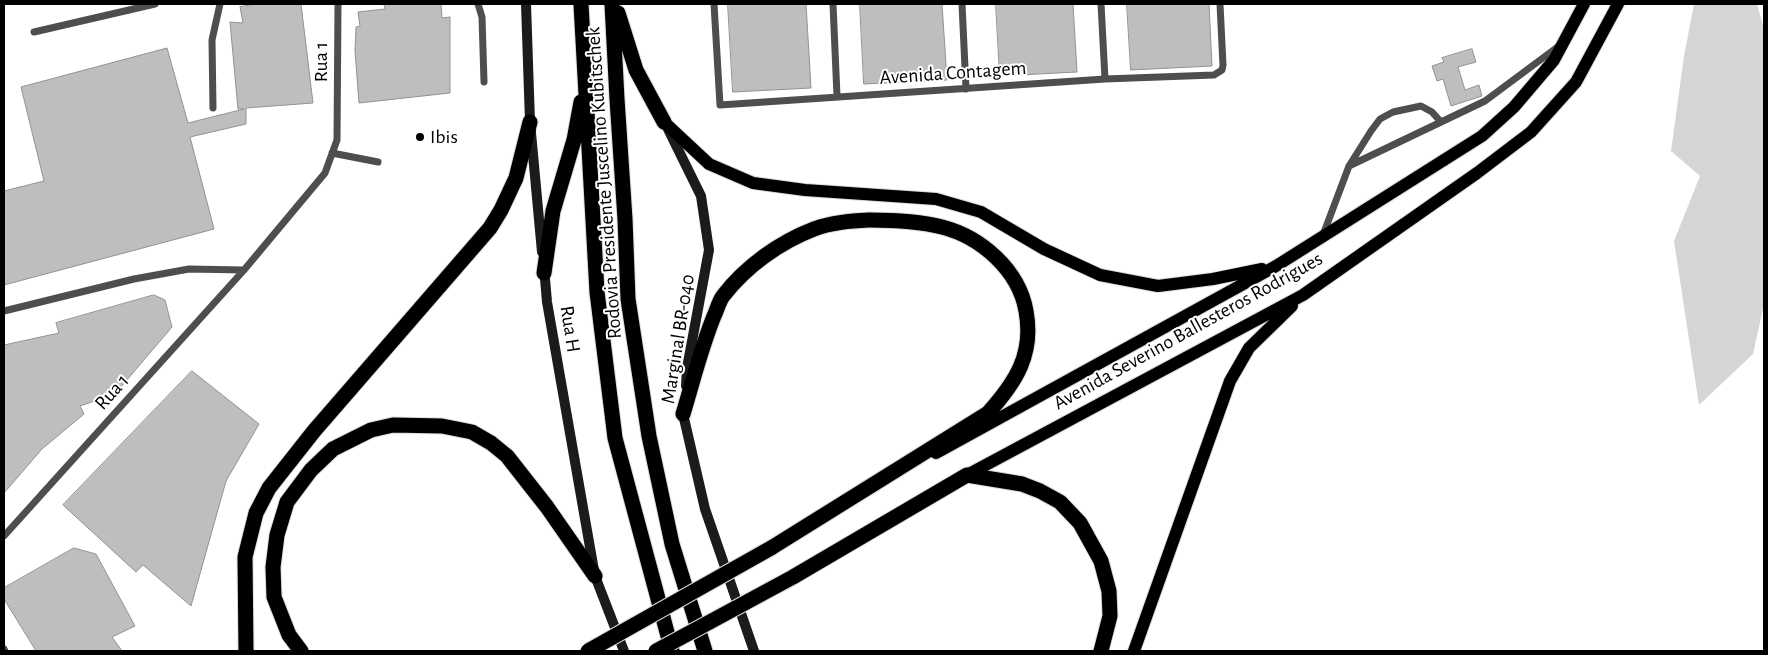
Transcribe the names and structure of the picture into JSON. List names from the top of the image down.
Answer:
{
  "streets": {
    "highway": ["Rodovia Presidente Juscelino Kubitschek", "Avenida Severino Ballesteros Rodrigues"],
    "main road": ["Rua H", "Marginal BR-040"],
    "lane": ["Rua 1", "Avenida Contagem"]
  },
  "places": ["Ibis"]
}
